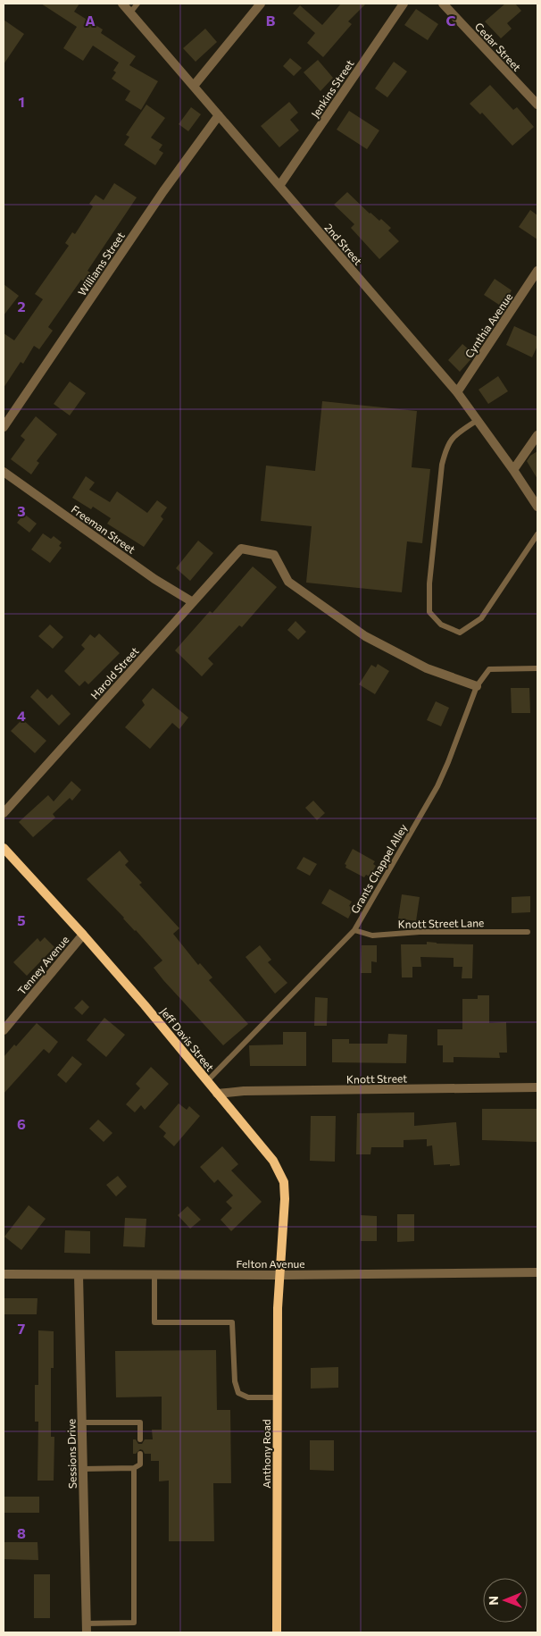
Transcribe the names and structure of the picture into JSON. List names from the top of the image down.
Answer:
{
  "streets": {
    "street": [
      "Cedar Street",
      "Jenkins Street",
      "2nd Street",
      "Williams Street",
      "Cynthia Avenue",
      "Freeman Street",
      "Harold Street",
      "Tenney Avenue",
      "Jeff Davis Street",
      "Knott Street",
      "Felton Avenue",
      "Sessions Drive",
      "Anthony Road"
    ],
    "lane": ["Grants Chappel Alley", "Knott Street Lane"]
  },
  "crossings": [
    ["Jenkins Street", "2nd Street"],
    ["2nd Street", "Williams Street"],
    ["2nd Street", "Cynthia Avenue"],
    ["Freeman Street", "Harold Street"],
    ["Harold Street", "Grants Chappel Alley"],
    ["Grants Chappel Alley", "Knott Street Lane"],
    ["Grants Chappel Alley", "Jeff Davis Street"],
    ["Tenney Avenue", "Jeff Davis Street"],
    ["Jeff Davis Street", "Knott Street"],
    ["Jeff Davis Street", "Felton Avenue"],
    ["Jeff Davis Street", "Anthony Road"],
    ["Felton Avenue", "Sessions Drive"],
    ["Felton Avenue", "Anthony Road"]
  ],
  "north": "left",
  "grid": {
    "columns": ["A", "B", "C"],
    "rows": [
      "1",
      "2",
      "3",
      "4",
      "5",
      "6",
      "7",
      "8"
    ]
  }
}
